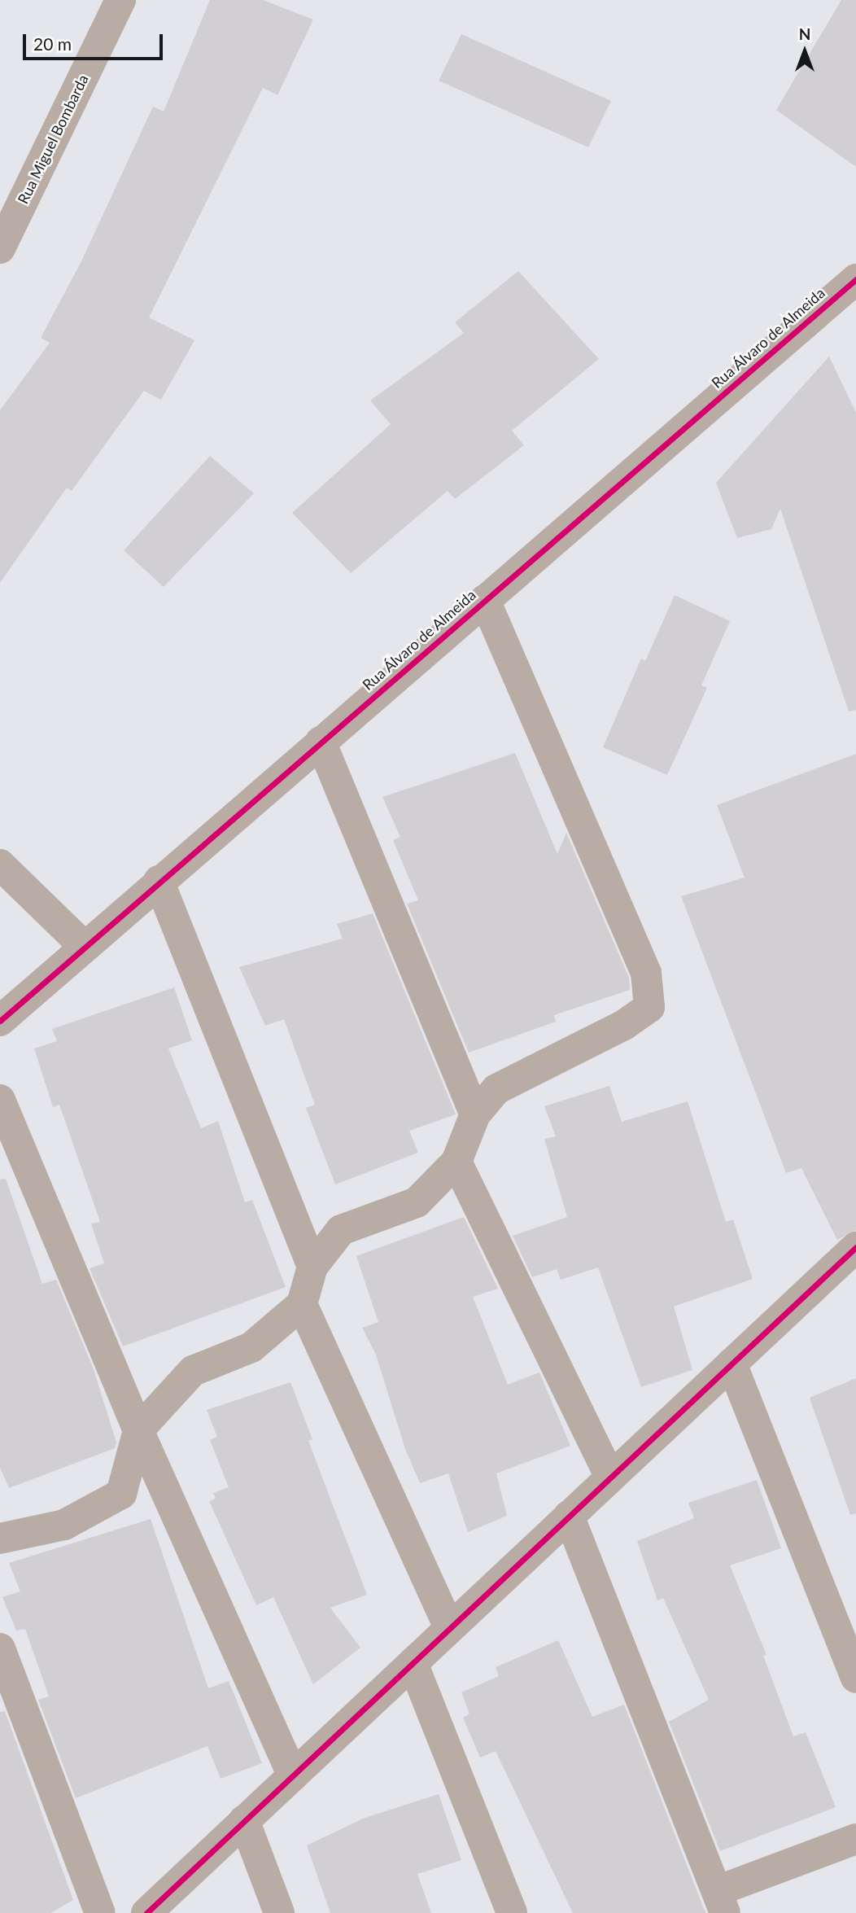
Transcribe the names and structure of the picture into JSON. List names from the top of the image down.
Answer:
{
  "streets": {
    "street": ["Rua Miguel Bombarda", "Rua Álvaro de Almeida"]
  },
  "scale_bar": "20 m",
  "north": "top"
}
